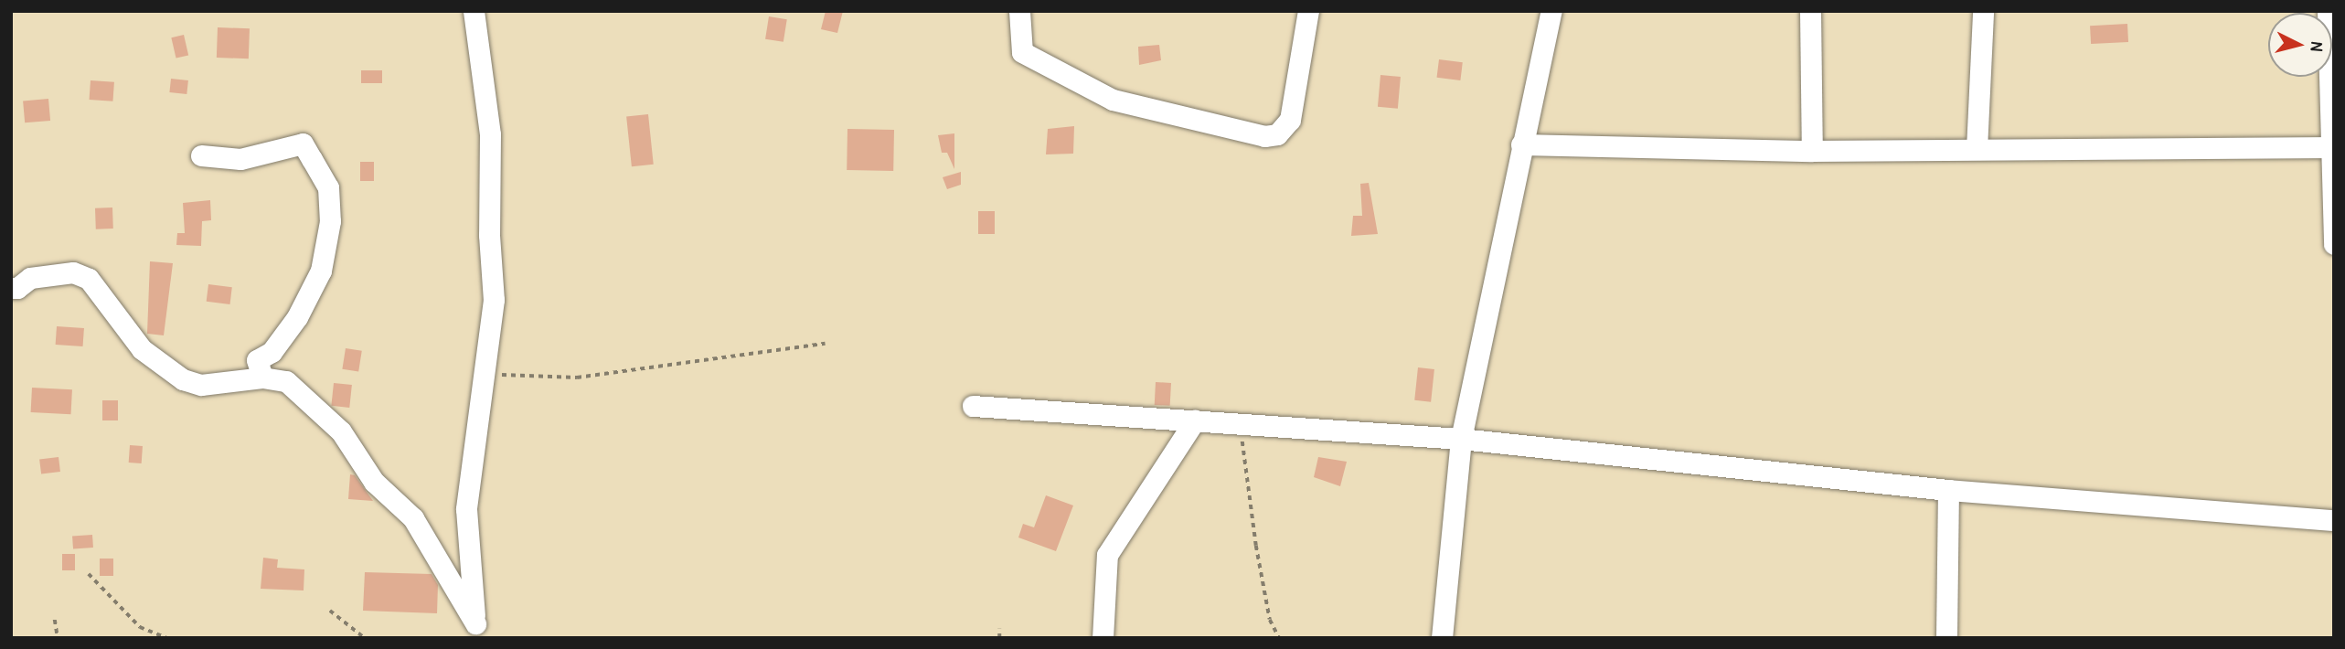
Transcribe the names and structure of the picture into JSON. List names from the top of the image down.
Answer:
{
  "north": "right"
}
